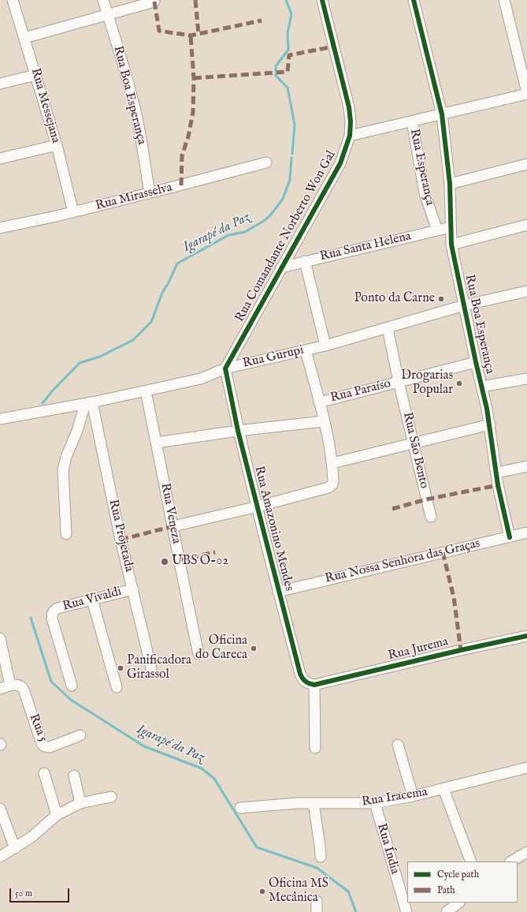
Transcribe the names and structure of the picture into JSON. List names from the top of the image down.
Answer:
{
  "streets": {
    "street": [
      "Rua Boa Esperança",
      "Rua Messejana",
      "Rua Esperança",
      "Rua Mirasselva",
      "Rua Comandante Norberto Won Gal",
      "Rua Santa Helena",
      "Rua Gurupi",
      "Rua Paraíso",
      "Rua São Bento",
      "Rua Veneza",
      "Rua Amazonino Mendes",
      "Rua Projetada",
      "Rua Nossa Senhora das Graças",
      "Rua Vivaldi",
      "Rua Jurema",
      "Rua 5",
      "Rua Iracema",
      "Rua Índia"
    ]
  },
  "crossings": [
    ["Rua Boa Esperança", "Rua Mirasselva"],
    ["Rua Boa Esperança", "Rua Santa Helena"],
    ["Rua Boa Esperança", "Rua Gurupi"],
    ["Rua Boa Esperança", "Rua Paraíso"],
    ["Rua Boa Esperança", "Rua Nossa Senhora das Graças"],
    ["Rua Messejana", "Rua Mirasselva"],
    ["Rua Esperança", "Rua Santa Helena"],
    ["Rua Comandante Norberto Won Gal", "Rua Santa Helena"],
    ["Rua Comandante Norberto Won Gal", "Rua Gurupi"],
    ["Rua Comandante Norberto Won Gal", "Rua Amazonino Mendes"],
    ["Rua Gurupi", "Rua São Bento"],
    ["Rua Gurupi", "Rua Veneza"],
    ["Rua Gurupi", "Rua Amazonino Mendes"],
    ["Rua Gurupi", "Rua Projetada"],
    ["Rua Paraíso", "Rua São Bento"],
    ["Rua Amazonino Mendes", "Rua Nossa Senhora das Graças"],
    ["Rua Amazonino Mendes", "Rua Jurema"],
    ["Rua Projetada", "Rua Vivaldi"],
    ["Rua Iracema", "Rua Índia"]
  ],
  "water": ["Igarapé da Paz"],
  "places": [
    "Ponto da Carne",
    "Drogarias Popular",
    "UBS O-02",
    "Oficina do Careca",
    "Panificadora Girassol",
    "Oficina MS Mecânica"
  ],
  "legend": ["Cycle path", "Path"],
  "scale_bar": "50 m"
}
